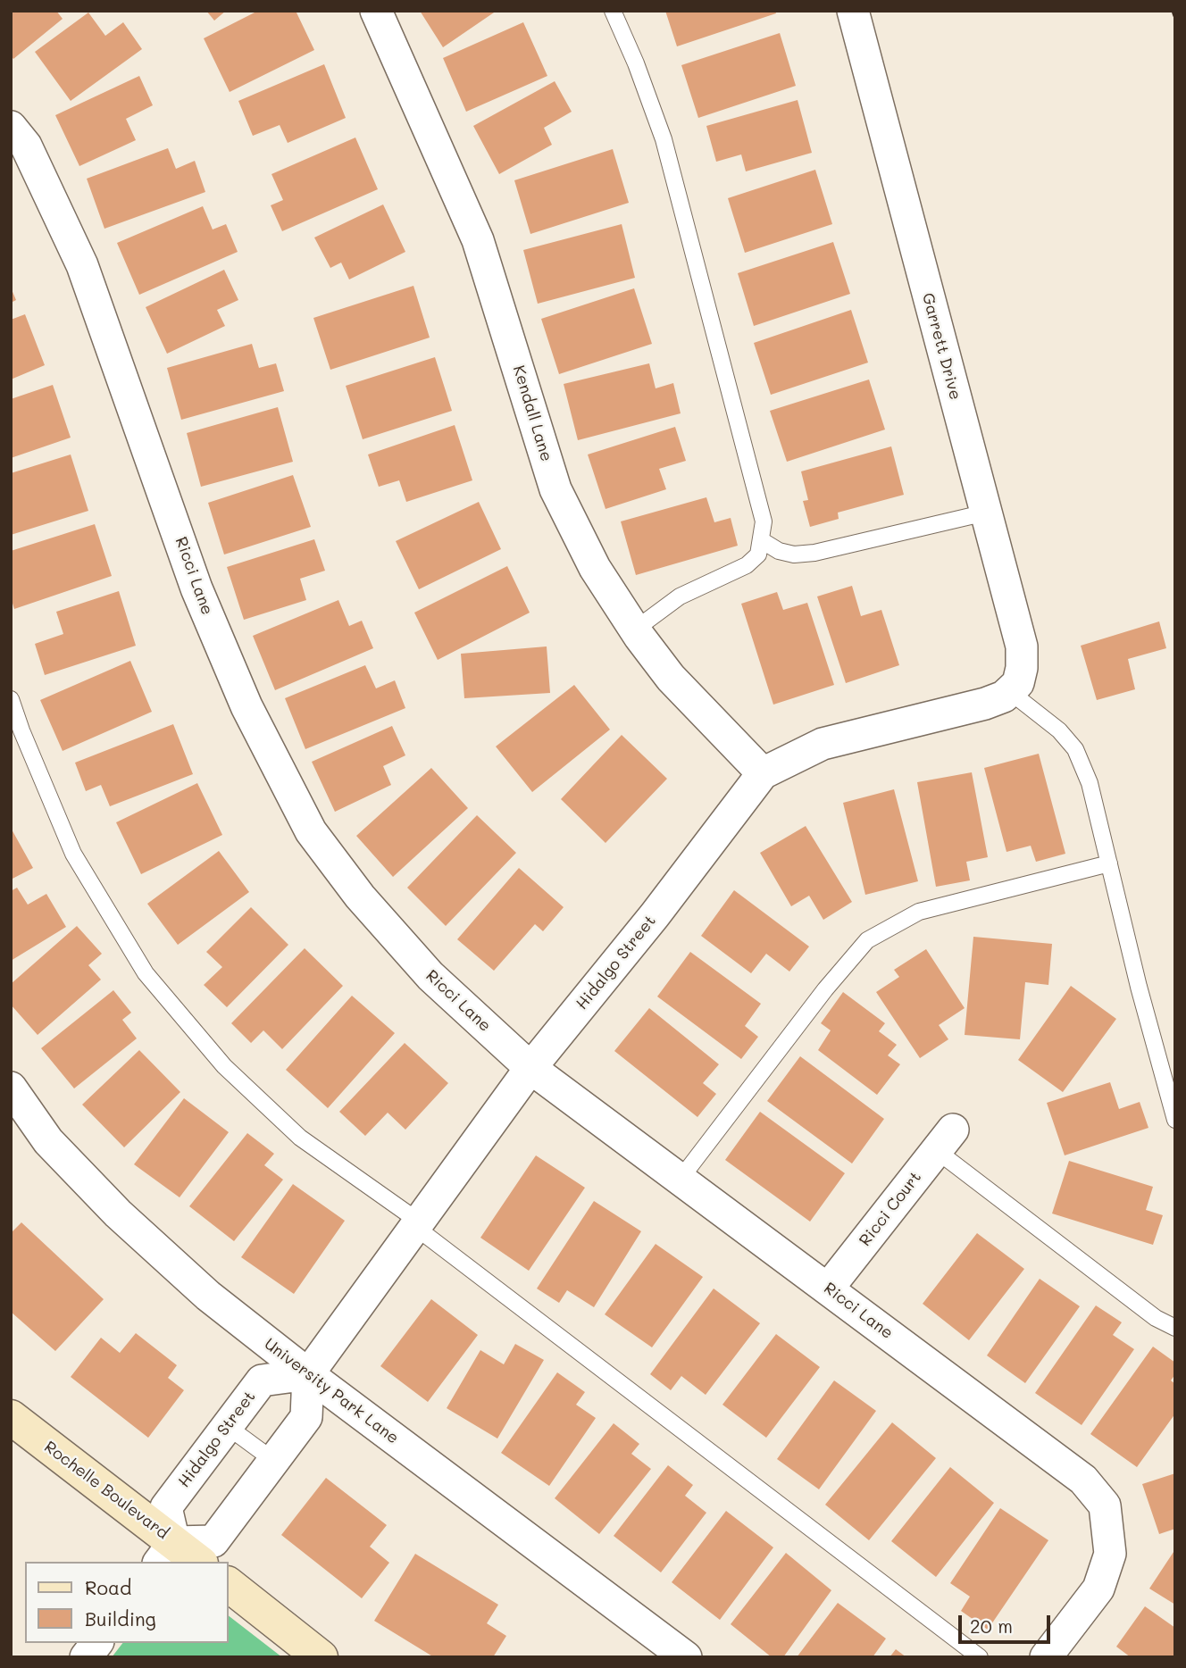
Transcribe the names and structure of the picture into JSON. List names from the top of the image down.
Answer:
{
  "streets": {
    "main road": ["Rochelle Boulevard"],
    "street": [
      "Garrett Drive",
      "Kendall Lane",
      "Ricci Lane",
      "Hidalgo Street",
      "Ricci Court",
      "University Park Lane"
    ]
  },
  "crossings": [
    ["Garrett Drive", "Hidalgo Street"],
    ["Kendall Lane", "Hidalgo Street"],
    ["Ricci Lane", "Hidalgo Street"],
    ["Ricci Lane", "Ricci Court"],
    ["Hidalgo Street", "University Park Lane"],
    ["Hidalgo Street", "Rochelle Boulevard"]
  ],
  "legend": ["Road", "Building"],
  "scale_bar": "20 m"
}
